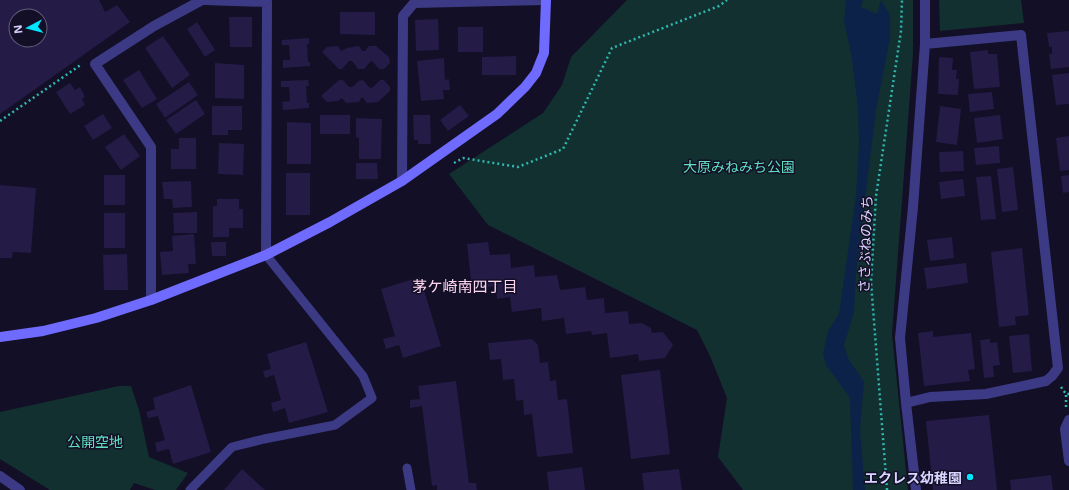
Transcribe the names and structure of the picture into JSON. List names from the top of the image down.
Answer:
{
  "streets": {
    "path": ["ささぶねのみち"]
  },
  "districts": ["茅ケ崎南四丁目"],
  "parks": ["大原みねみち公園", "公開空地"],
  "places": ["エクレス幼稚園"],
  "north": "left"
}
